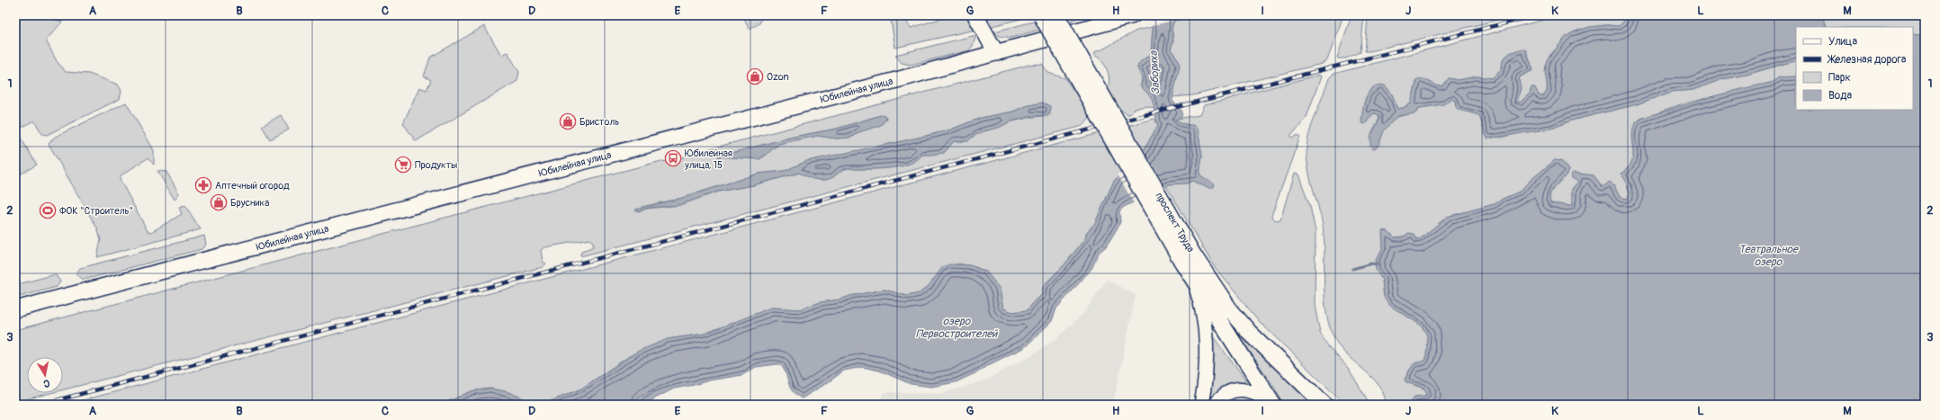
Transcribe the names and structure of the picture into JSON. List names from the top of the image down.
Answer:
{
  "streets": {
    "main road": ["Юбилейная улица", "проспект Труда"]
  },
  "water": ["Забориха", "Театральное озеро", "озеро Первостроителей"],
  "places": {
    "shop": ["Ozon", "Бристоль", "Брусника"],
    "bus stop": ["Юбилейная улица, 15"],
    "supermarket": ["Продукты"],
    "pharmacy": ["Аптечный огород"],
    "sports": ["ФОК \"Строитель\""]
  },
  "legend": [
    "Улица",
    "Железная дорога",
    "Парк",
    "Вода"
  ],
  "north": "bottom",
  "grid": {
    "columns": [
      "A",
      "B",
      "C",
      "D",
      "E",
      "F",
      "G",
      "H",
      "I",
      "J",
      "K",
      "L",
      "M"
    ],
    "rows": ["1", "2", "3"]
  }
}
